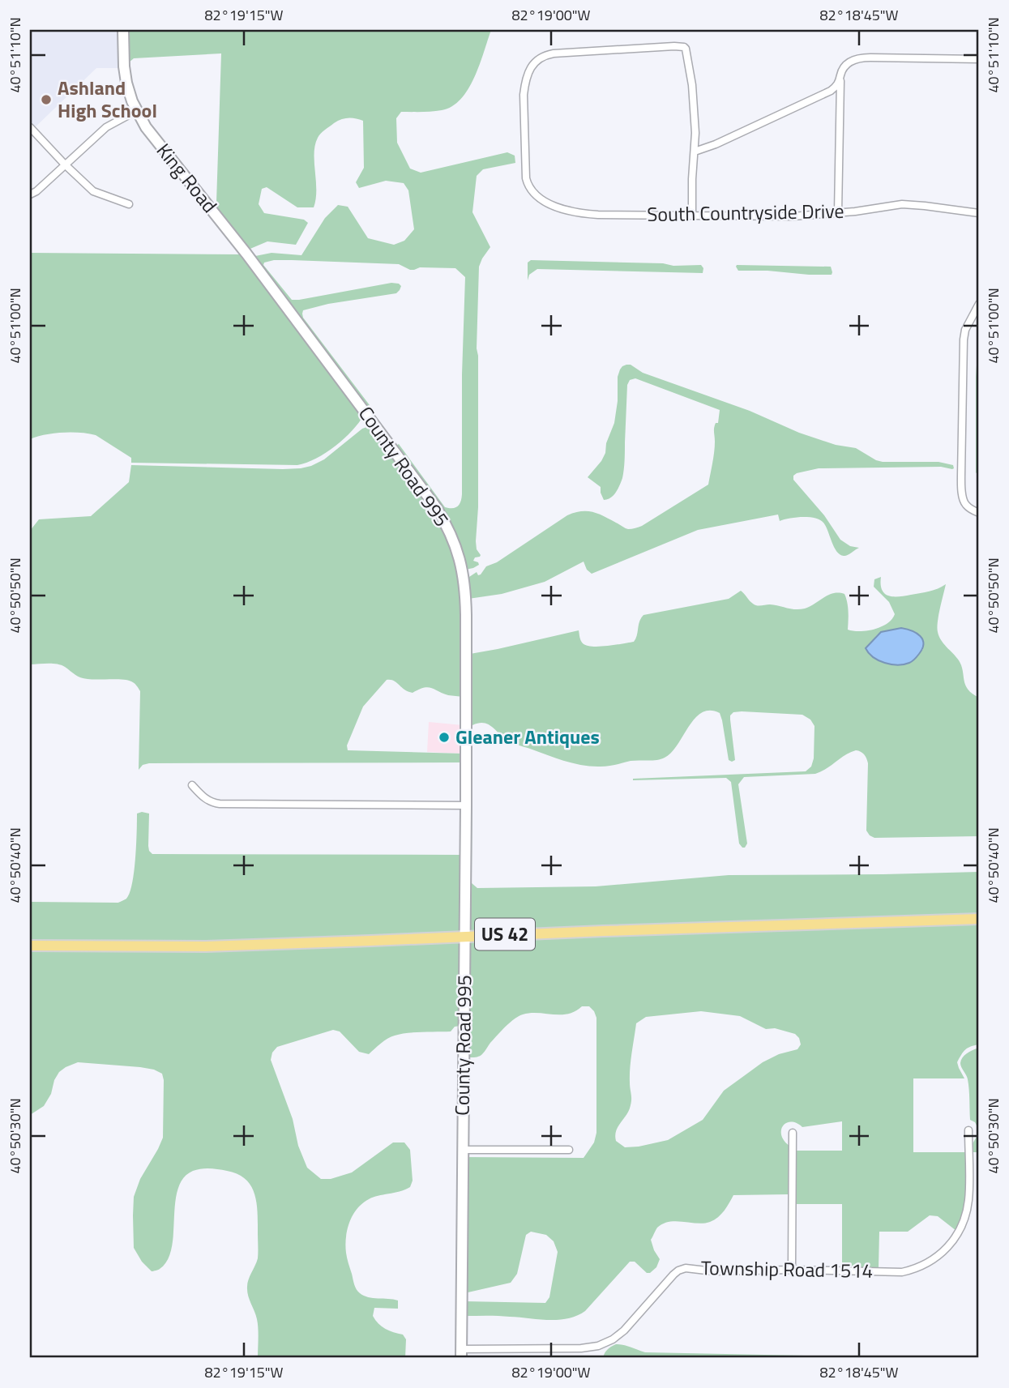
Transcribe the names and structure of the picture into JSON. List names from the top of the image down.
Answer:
{
  "streets": {
    "main road": ["US 42"],
    "street": [
      "King Road",
      "South Countryside Drive",
      "County Road 995",
      "Township Road 1514"
    ]
  },
  "crossings": [
    ["King Road", "County Road 995"],
    ["County Road 995", "US 42"],
    ["County Road 995", "Township Road 1514"]
  ],
  "places": ["Ashland High School", "Gleaner Antiques"],
  "coordinates": [
    "82°19'15\"W",
    "82°19'00\"W",
    "82°18'45\"W",
    "40°51'10\"N",
    "40°51'00\"N",
    "40°50'50\"N",
    "40°50'40\"N",
    "40°50'30\"N"
  ]
}
